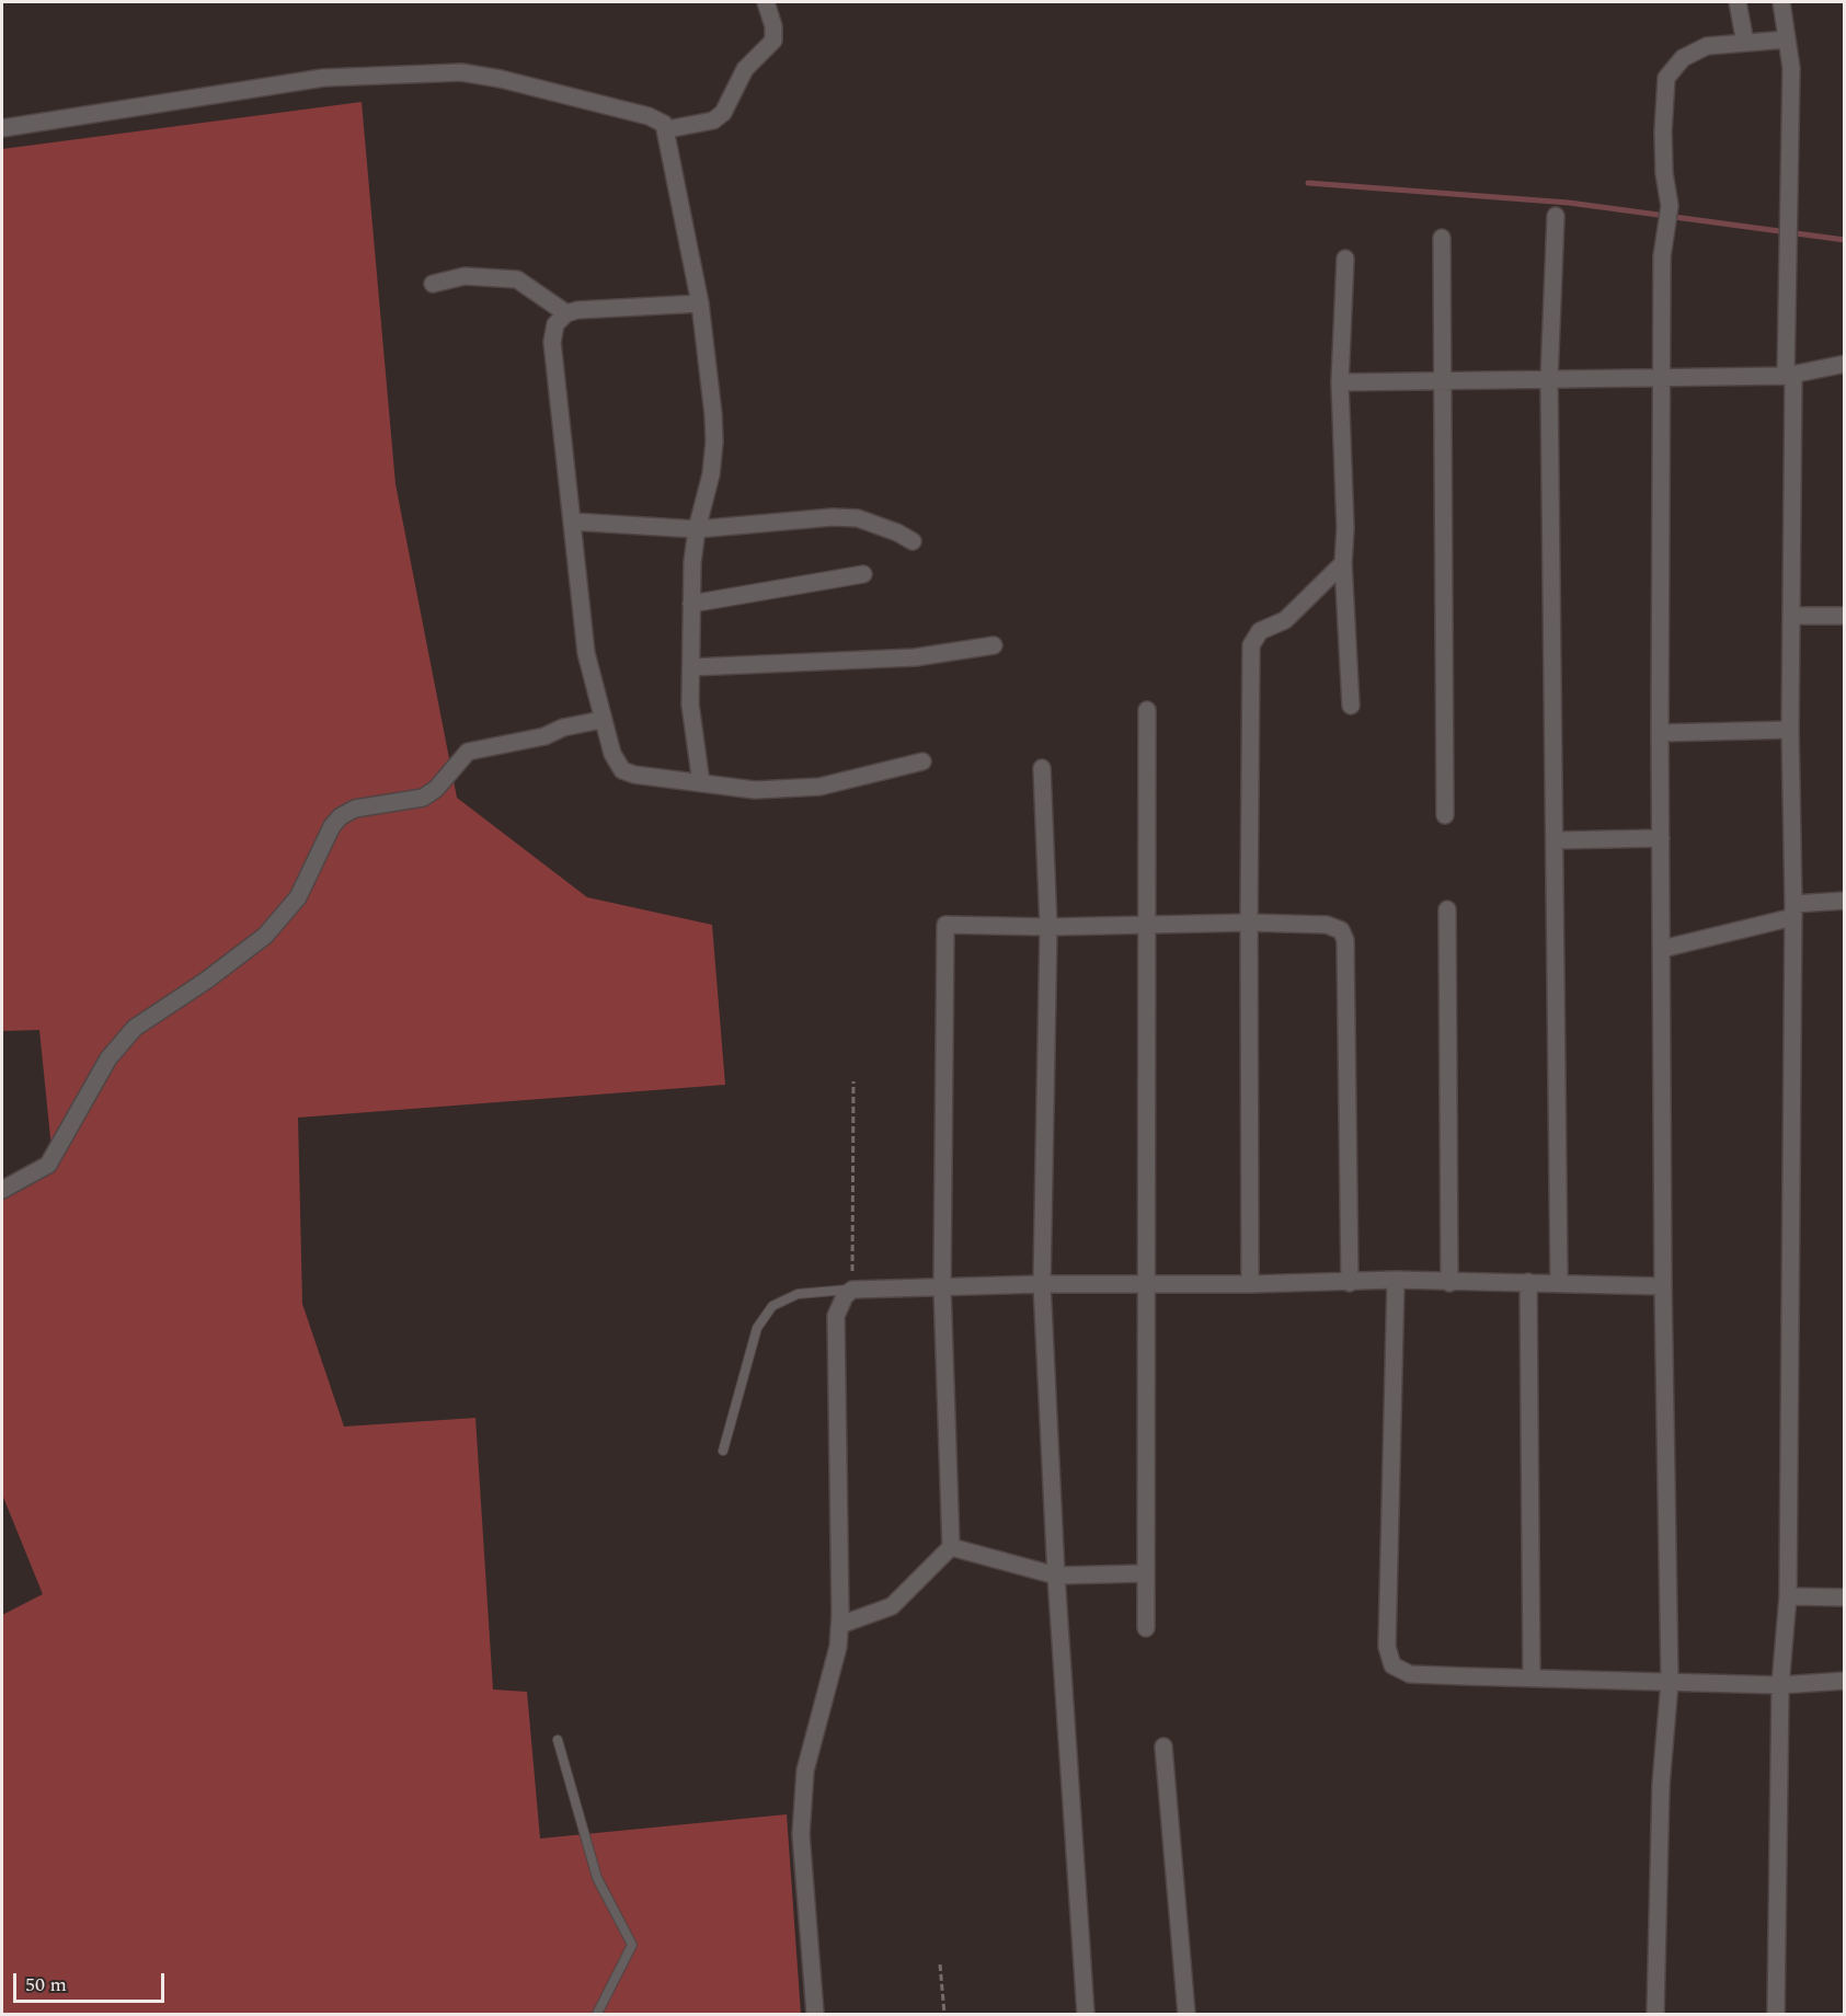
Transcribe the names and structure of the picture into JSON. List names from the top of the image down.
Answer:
{
  "scale_bar": "50 m"
}
